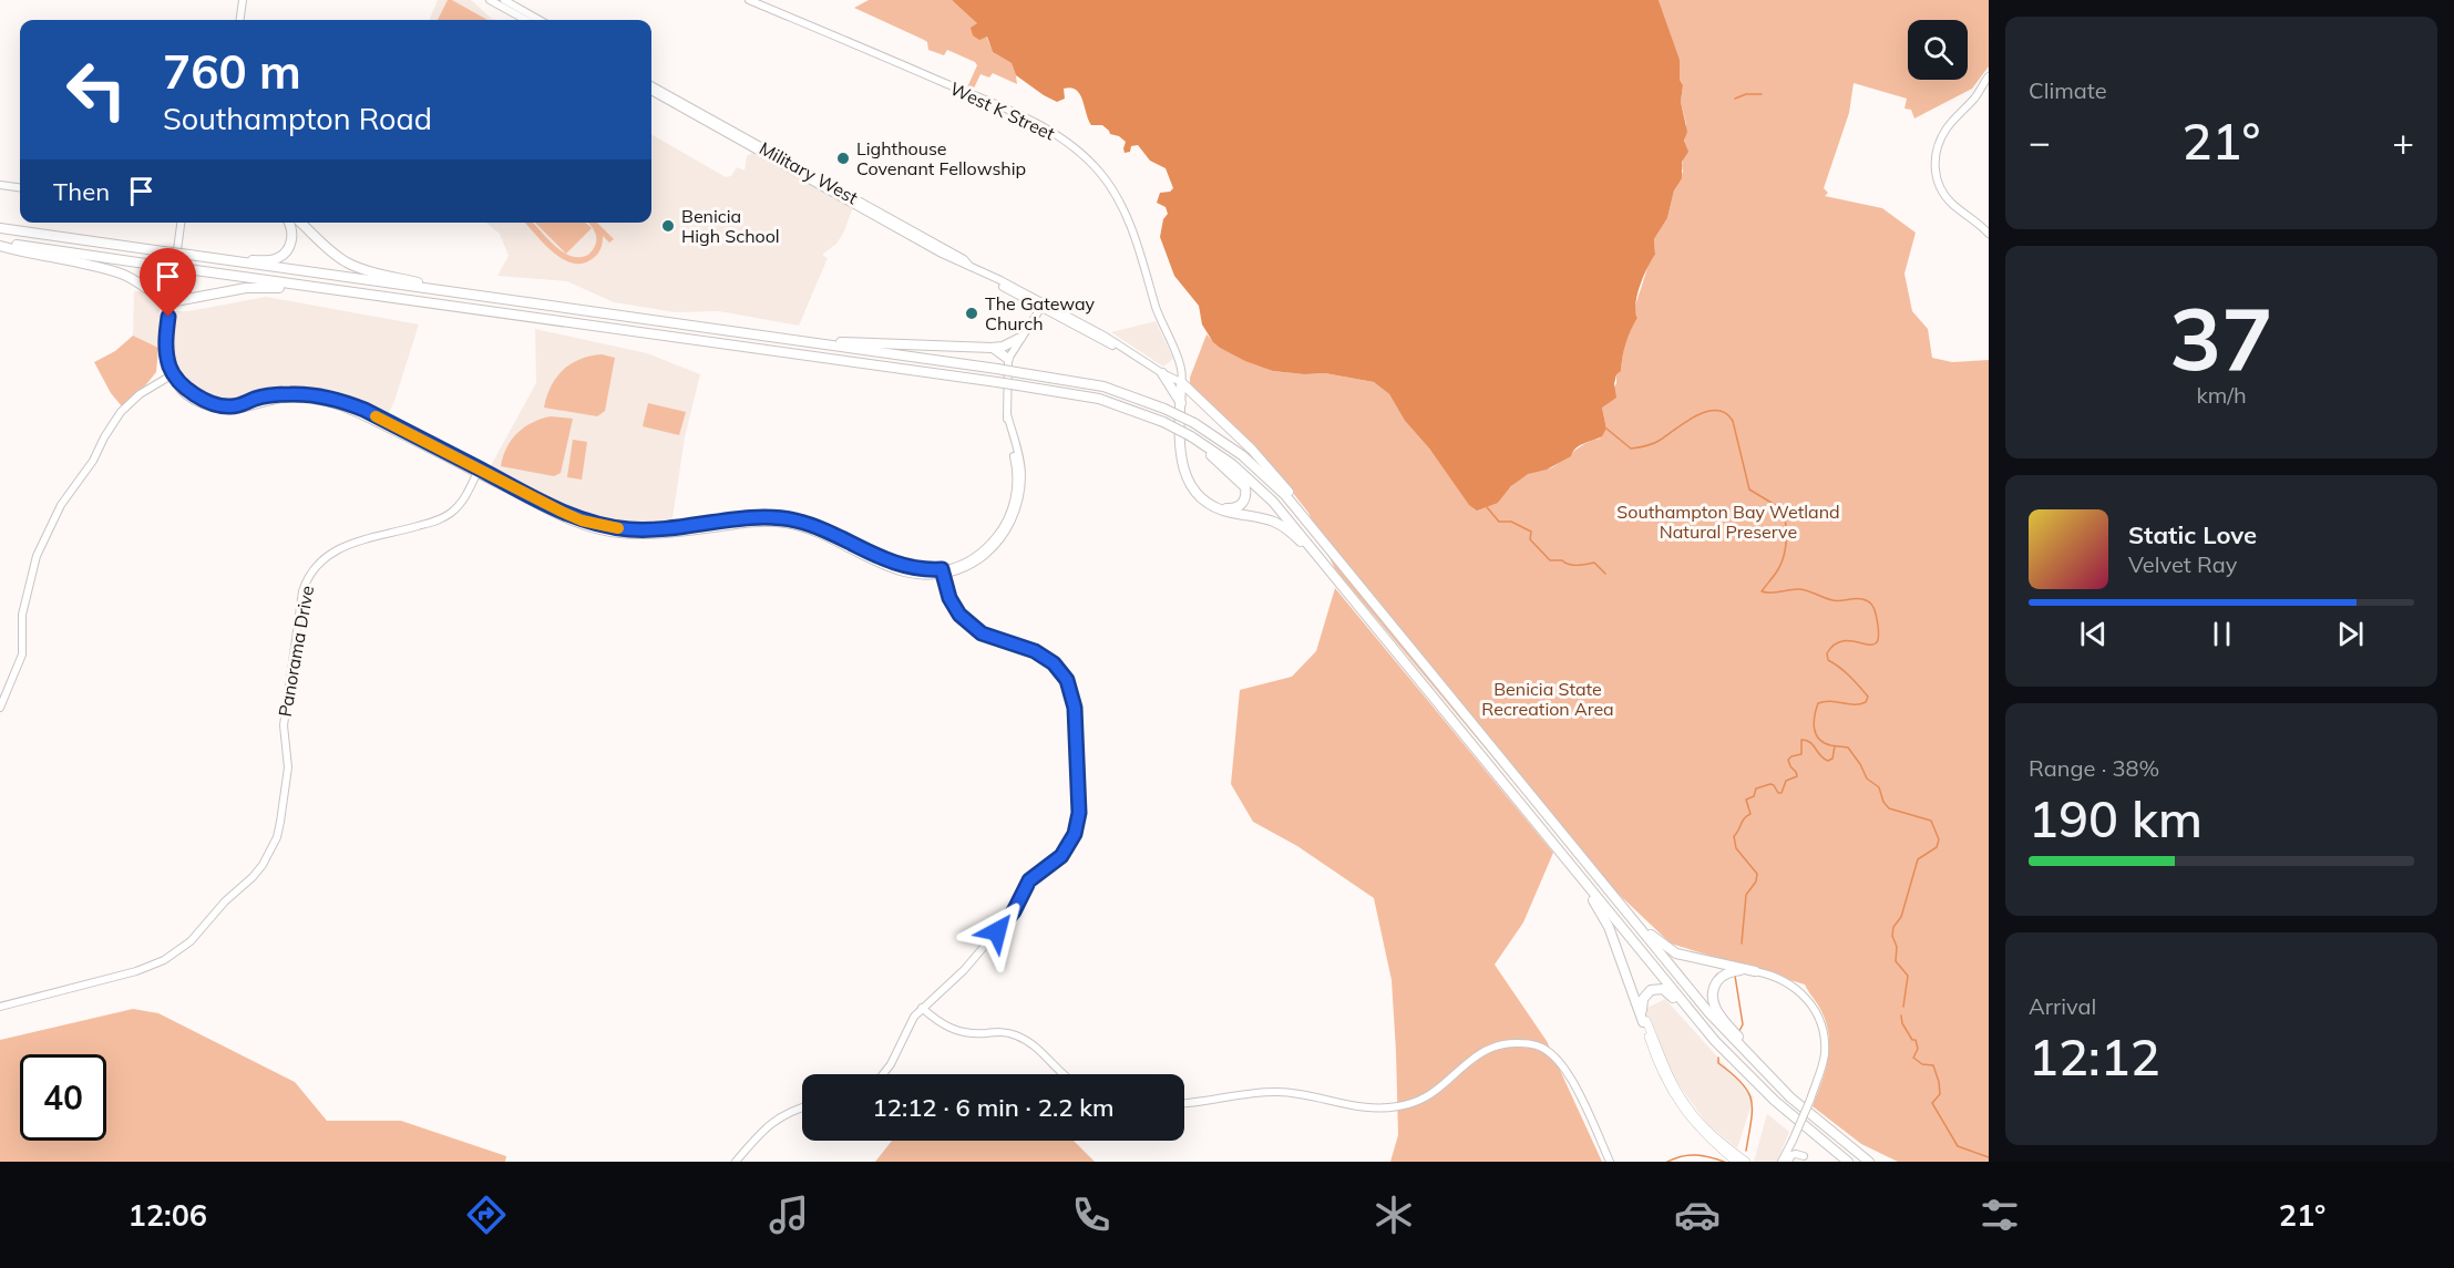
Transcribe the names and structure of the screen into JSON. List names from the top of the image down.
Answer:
{
  "streets": {
    "street": ["West K Street", "Military West", "Panorama Drive"]
  },
  "crossings": [
    ["West K Street", "Military West"]
  ],
  "parks": ["Southampton Bay Wetland Natural Preserve", "Benicia State Recreation Area"],
  "places": ["Lighthouse Covenant Fellowship", "Benicia High School", "The Gateway Church"],
  "page": {
    "tile": [
      "Climate",
      ["37", "km/h"],
      ["Range · 38%", "190 km"],
      ["Arrival", "12:12"]
    ],
    "turn": ["760 m", "Southampton Road"],
    "heat": ["−", "21°", "+"],
    "then": "Then",
    "song": ["Static Love", "Velvet Ray"],
    "limit": "40",
    "trip": "12:12 · 6 min · 2.2 km",
    "tabs": ["12:06", "21°"]
  }
}
